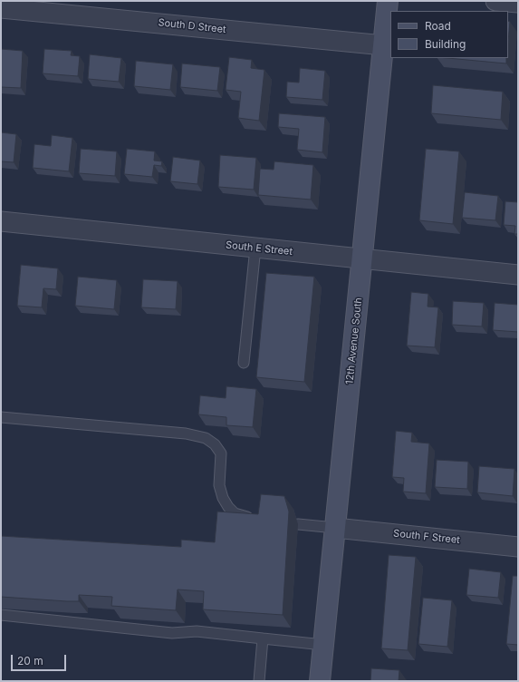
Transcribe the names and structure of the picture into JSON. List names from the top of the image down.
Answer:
{
  "streets": {
    "street": [
      "South D Street",
      "South E Street",
      "12th Avenue South",
      "South F Street"
    ]
  },
  "crossings": [
    ["South D Street", "12th Avenue South"],
    ["South E Street", "12th Avenue South"],
    ["12th Avenue South", "South F Street"]
  ],
  "legend": ["Road", "Building"],
  "scale_bar": "20 m"
}
